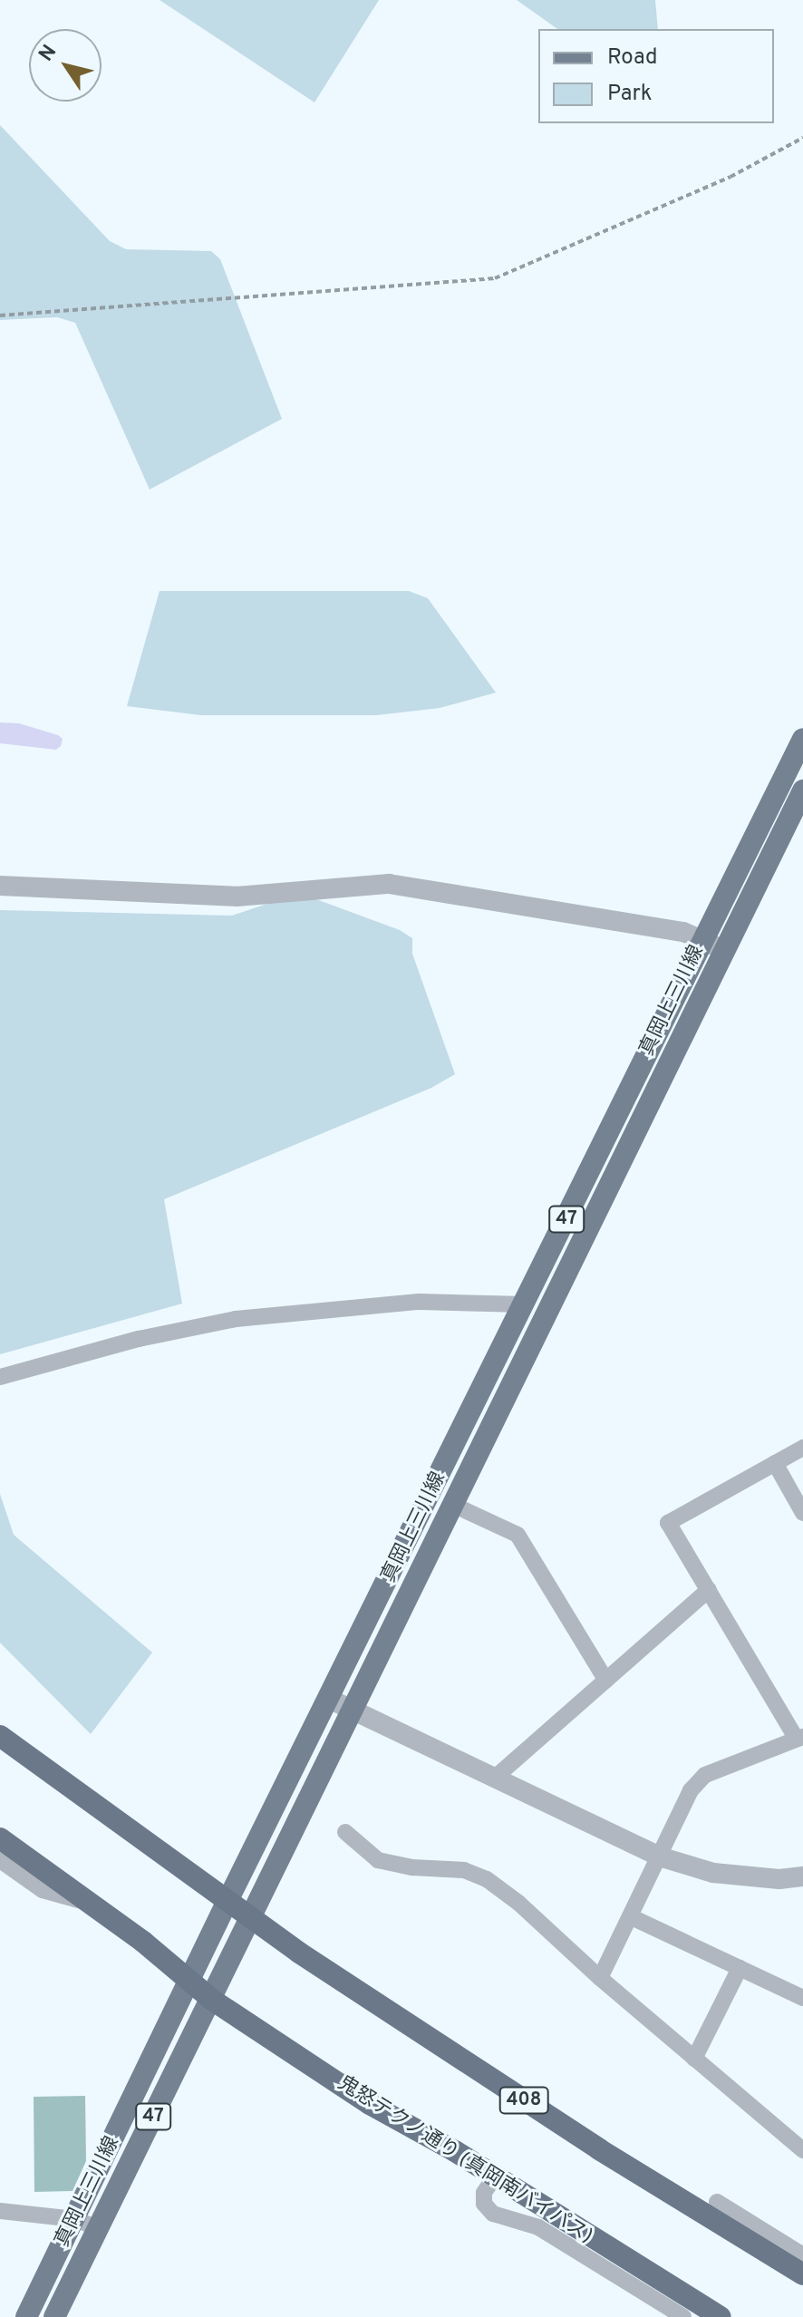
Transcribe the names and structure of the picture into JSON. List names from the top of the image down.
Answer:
{
  "streets": {
    "highway": ["408", "鬼怒テクノ通り (真岡南バイパス)"],
    "main road": ["真岡上三川線", "47"]
  },
  "crossings": [
    ["真岡上三川線", "408"],
    ["真岡上三川線", "鬼怒テクノ通り (真岡南バイパス)"]
  ],
  "legend": ["Road", "Park"],
  "north": "top left"
}
